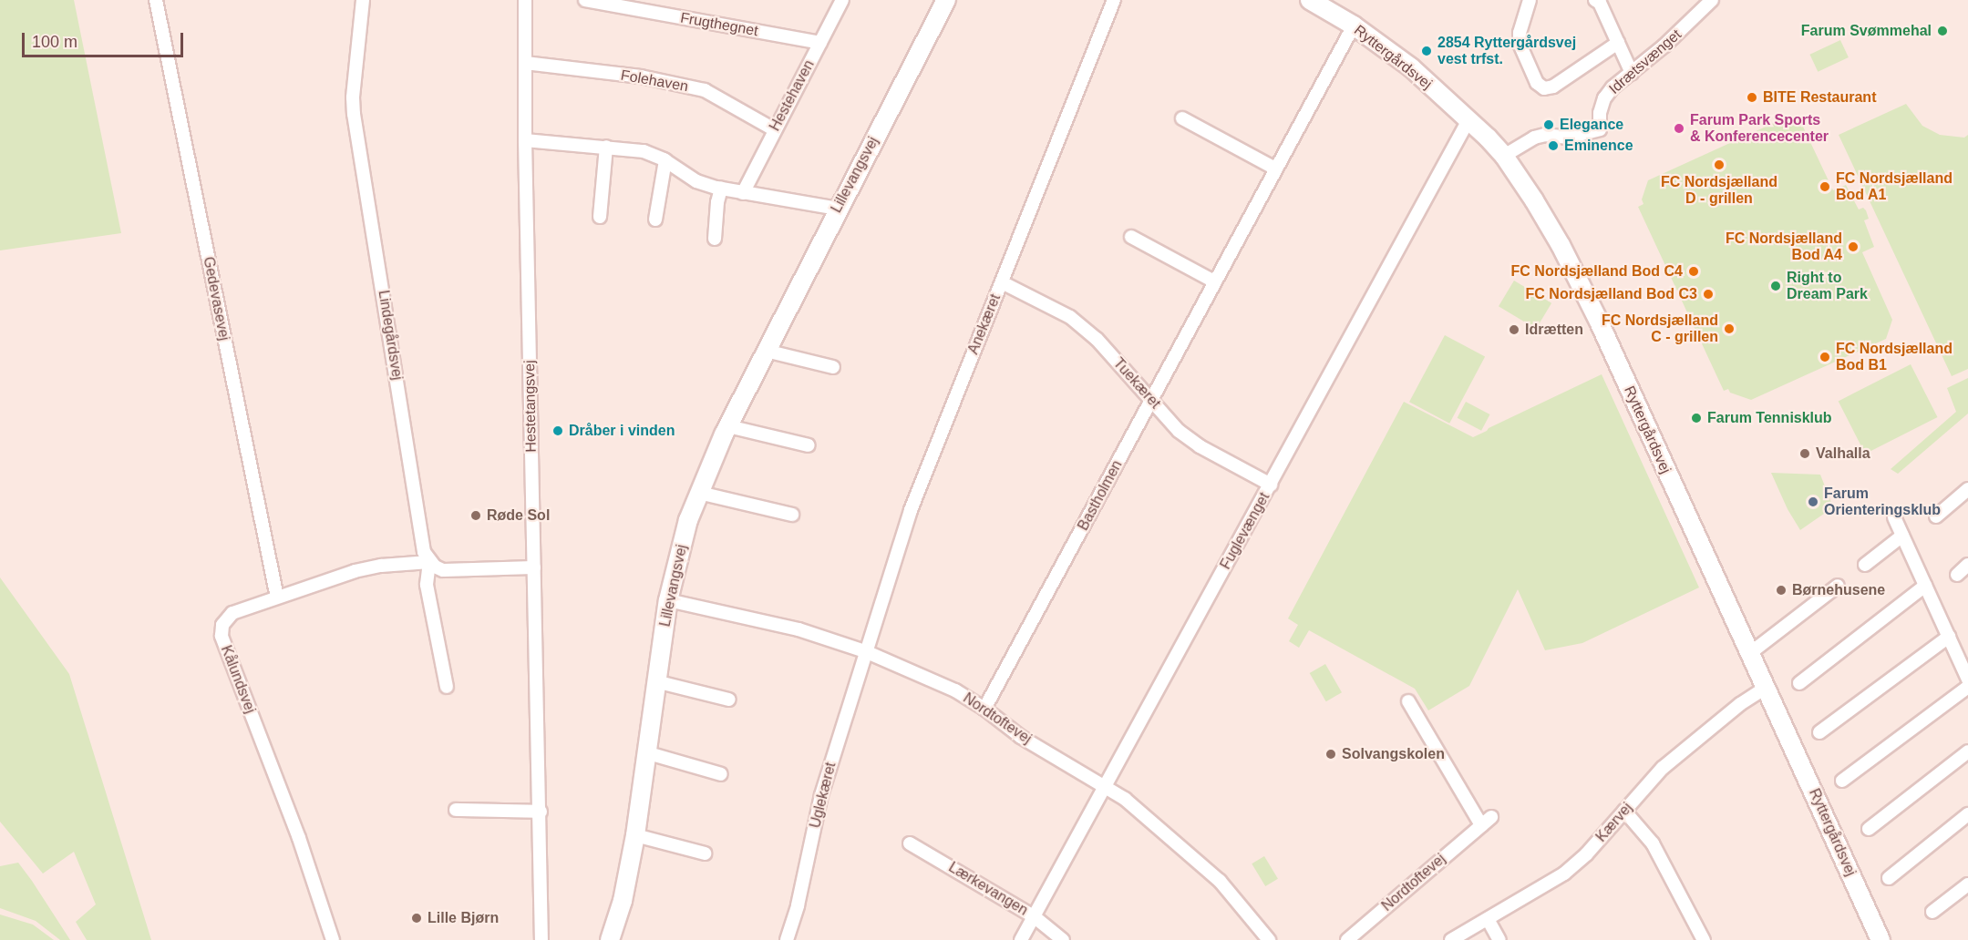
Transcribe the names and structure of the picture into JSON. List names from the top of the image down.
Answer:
{
  "streets": {
    "street": [
      "Frugthegnet",
      "Ryttergårdsvej",
      "Idrætsvænget",
      "Folehaven",
      "Hestehaven",
      "Lillevangsvej",
      "Gedevasevej",
      "Anekæret",
      "Lindegårdsvej",
      "Tuekæret",
      "Hestetangsvej",
      "Bastholmen",
      "Fuglevænget",
      "Kålundsvej",
      "Nordtoftevej",
      "Uglekæret",
      "Kærvej",
      "Lærkevangen"
    ]
  },
  "crossings": [
    ["Frugthegnet", "Hestehaven"],
    ["Ryttergårdsvej", "Idrætsvænget"],
    ["Ryttergårdsvej", "Bastholmen"],
    ["Ryttergårdsvej", "Fuglevænget"],
    ["Ryttergårdsvej", "Kærvej"],
    ["Folehaven", "Hestehaven"],
    ["Folehaven", "Hestetangsvej"],
    ["Lillevangsvej", "Nordtoftevej"],
    ["Gedevasevej", "Kålundsvej"],
    ["Anekæret", "Tuekæret"],
    ["Anekæret", "Nordtoftevej"],
    ["Anekæret", "Uglekæret"],
    ["Lindegårdsvej", "Kålundsvej"],
    ["Tuekæret", "Bastholmen"],
    ["Tuekæret", "Fuglevænget"],
    ["Bastholmen", "Nordtoftevej"],
    ["Fuglevænget", "Nordtoftevej"],
    ["Fuglevænget", "Lærkevangen"],
    ["Nordtoftevej", "Uglekæret"]
  ],
  "places": [
    "Farum Svømmehal",
    "2854 Ryttergårdsvej vest trfst.",
    "BITE Restaurant",
    "Elegance",
    "Farum Park Sports & Konferencecenter",
    "Eminence",
    "FC Nordsjælland D - grillen",
    "FC Nordsjælland Bod A1",
    "FC Nordsjælland Bod A4",
    "FC Nordsjælland Bod C4",
    "Right to Dream Park",
    "FC Nordsjælland Bod C3",
    "FC Nordsjælland C - grillen",
    "Idrætten",
    "FC Nordsjælland Bod B1",
    "Farum Tennisklub",
    "Dråber i vinden",
    "Valhalla",
    "Farum Orienteringsklub",
    "Røde Sol",
    "Børnehusene",
    "Solvangskolen",
    "Lille Bjørn"
  ],
  "scale_bar": "100 m"
}
